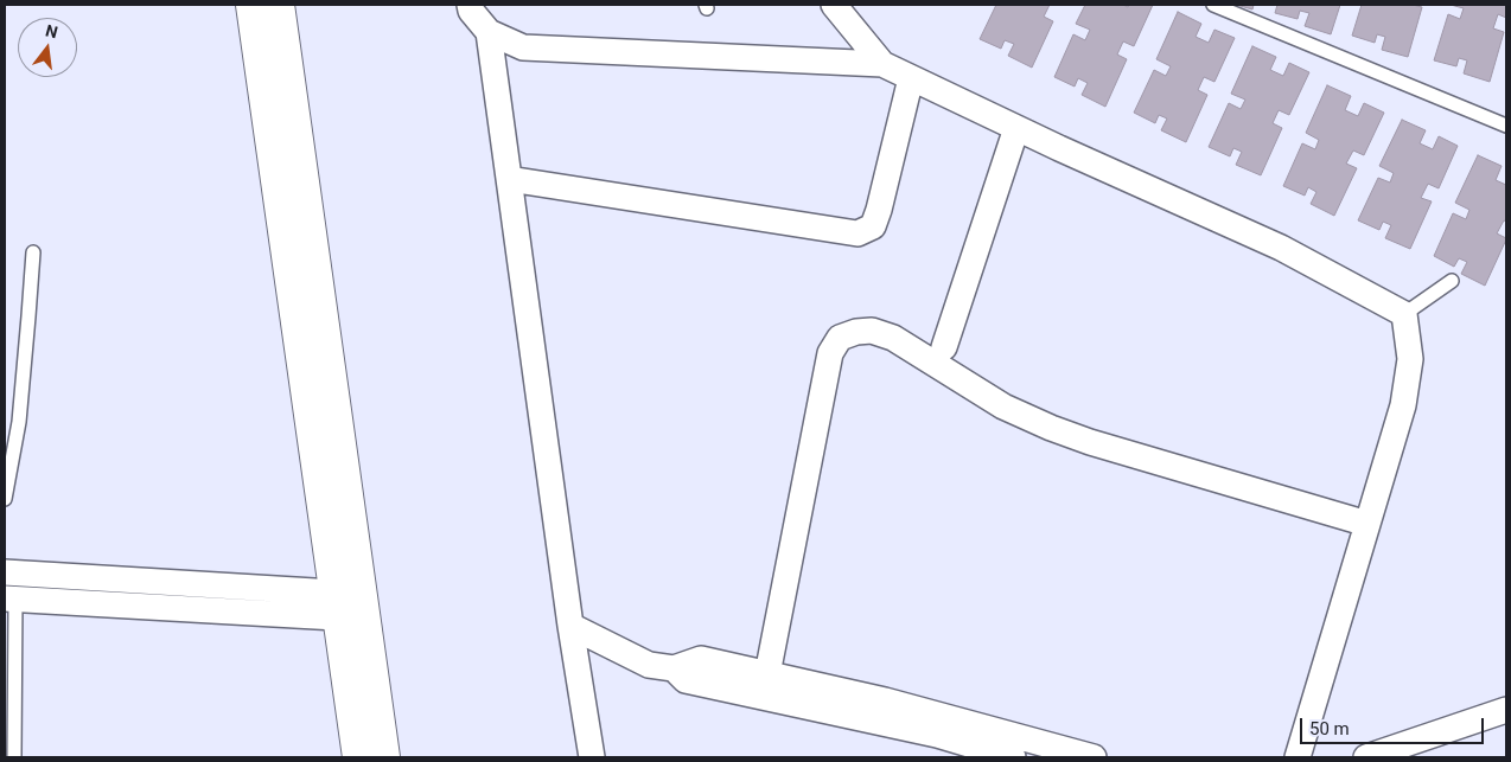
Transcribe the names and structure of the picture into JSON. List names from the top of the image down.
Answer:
{
  "scale_bar": "50 m",
  "north": "top"
}
